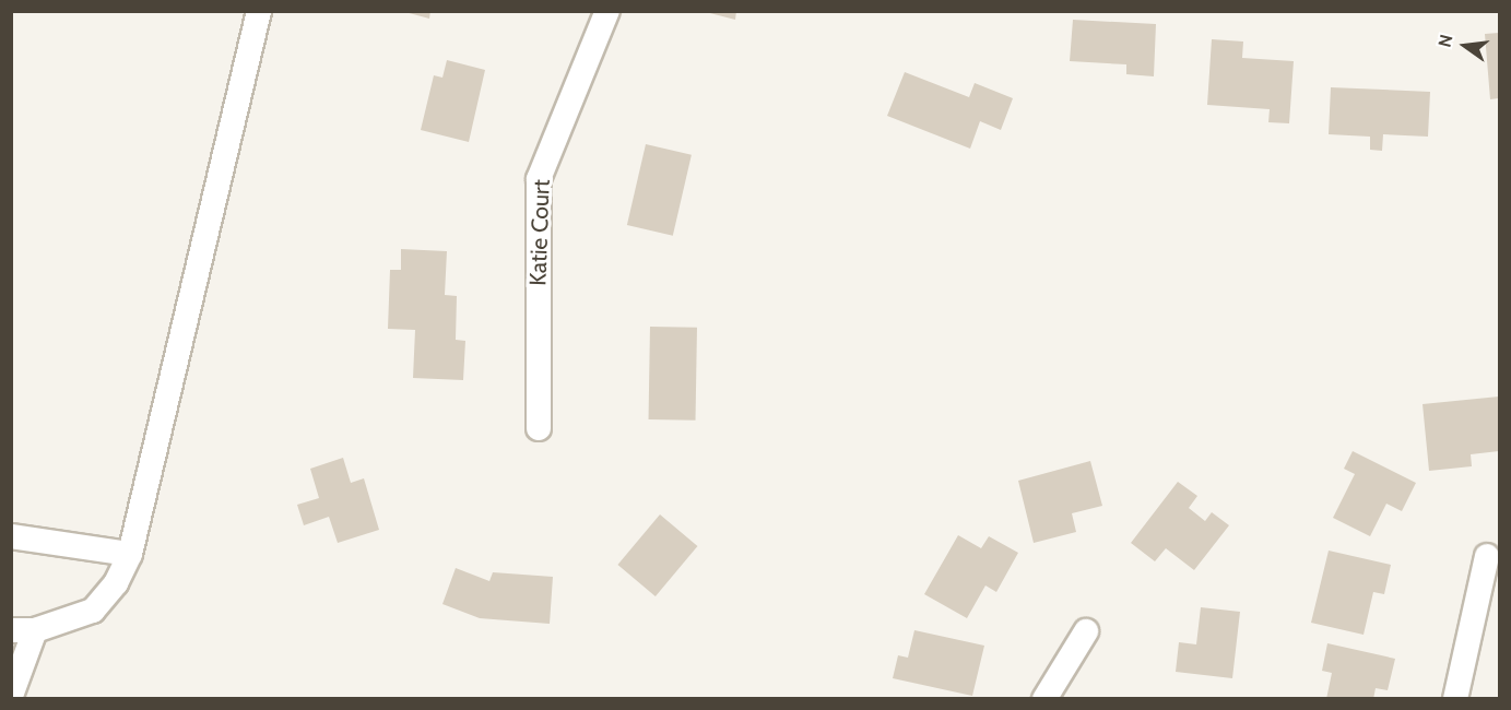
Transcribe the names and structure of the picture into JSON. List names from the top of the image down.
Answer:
{
  "streets": {
    "street": ["Katie Court"]
  },
  "north": "left"
}
